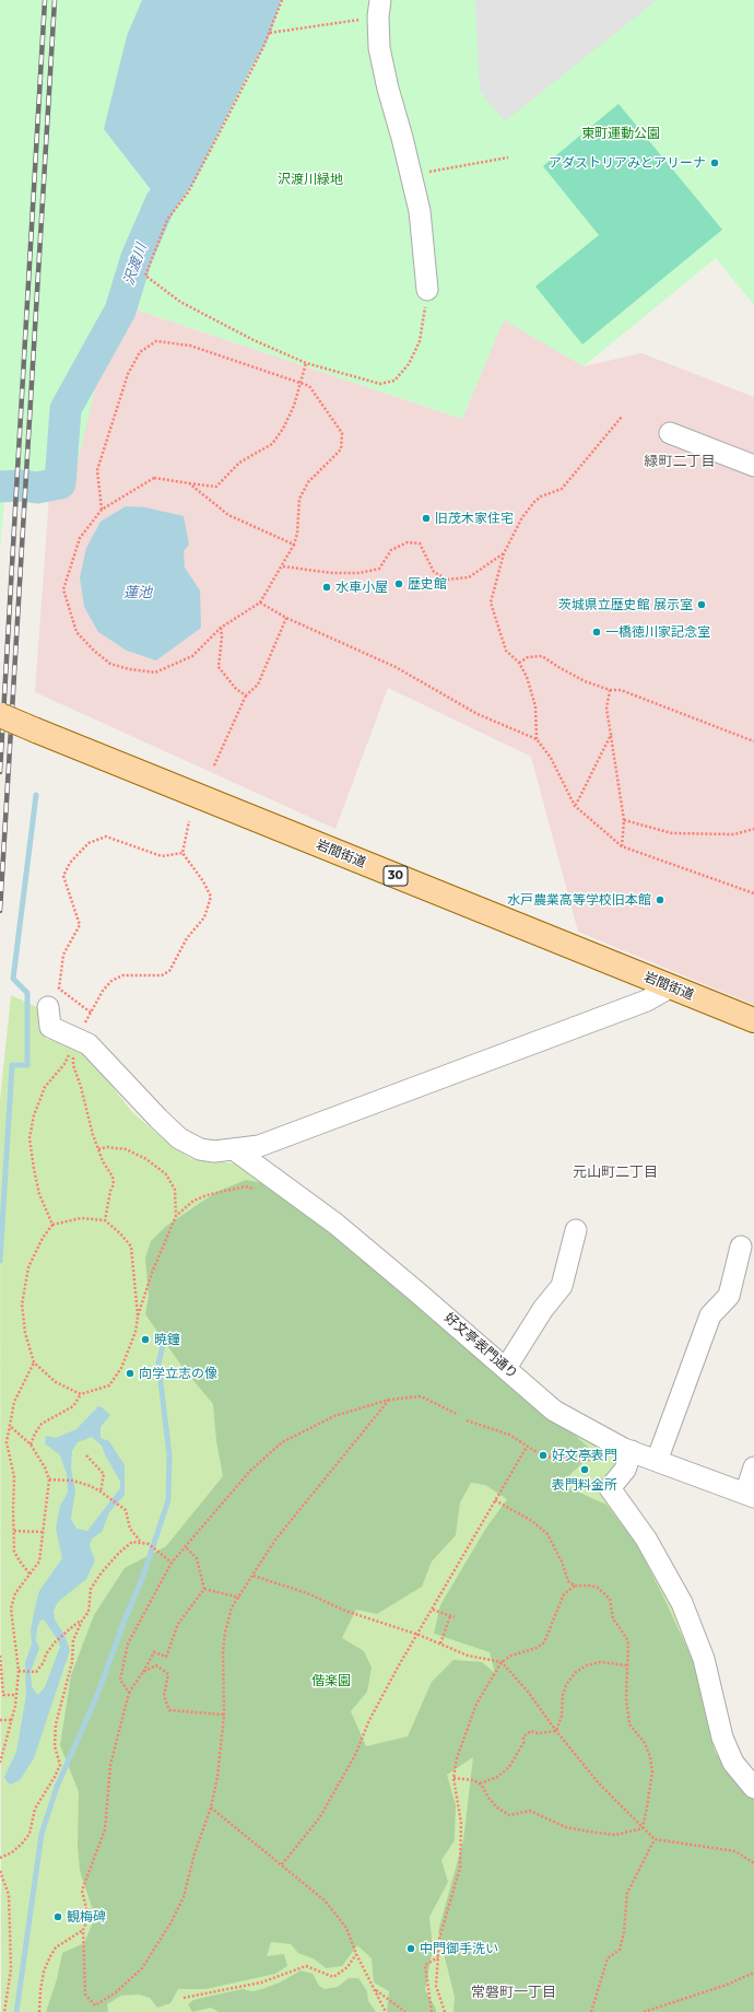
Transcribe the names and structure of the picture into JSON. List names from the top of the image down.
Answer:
{
  "streets": {
    "main road": ["岩間街道", "30"],
    "street": ["好文亭表門通り"]
  },
  "districts": ["緑町二丁目", "元山町二丁目", "常磐町一丁目"],
  "water": ["沢渡川", "蓮池"],
  "parks": ["東町運動公園", "沢渡川緑地", "偕楽園"],
  "places": [
    "アダストリアみとアリーナ",
    "旧茂木家住宅",
    "歴史館",
    "水車小屋",
    "茨城県立歴史館 展示室",
    "一橋徳川家記念室",
    "水戸農業高等学校旧本館",
    "暁鐘",
    "向学立志の像",
    "好文亭表門",
    "表門料金所",
    "観梅碑",
    "中門御手洗い"
  ]
}
